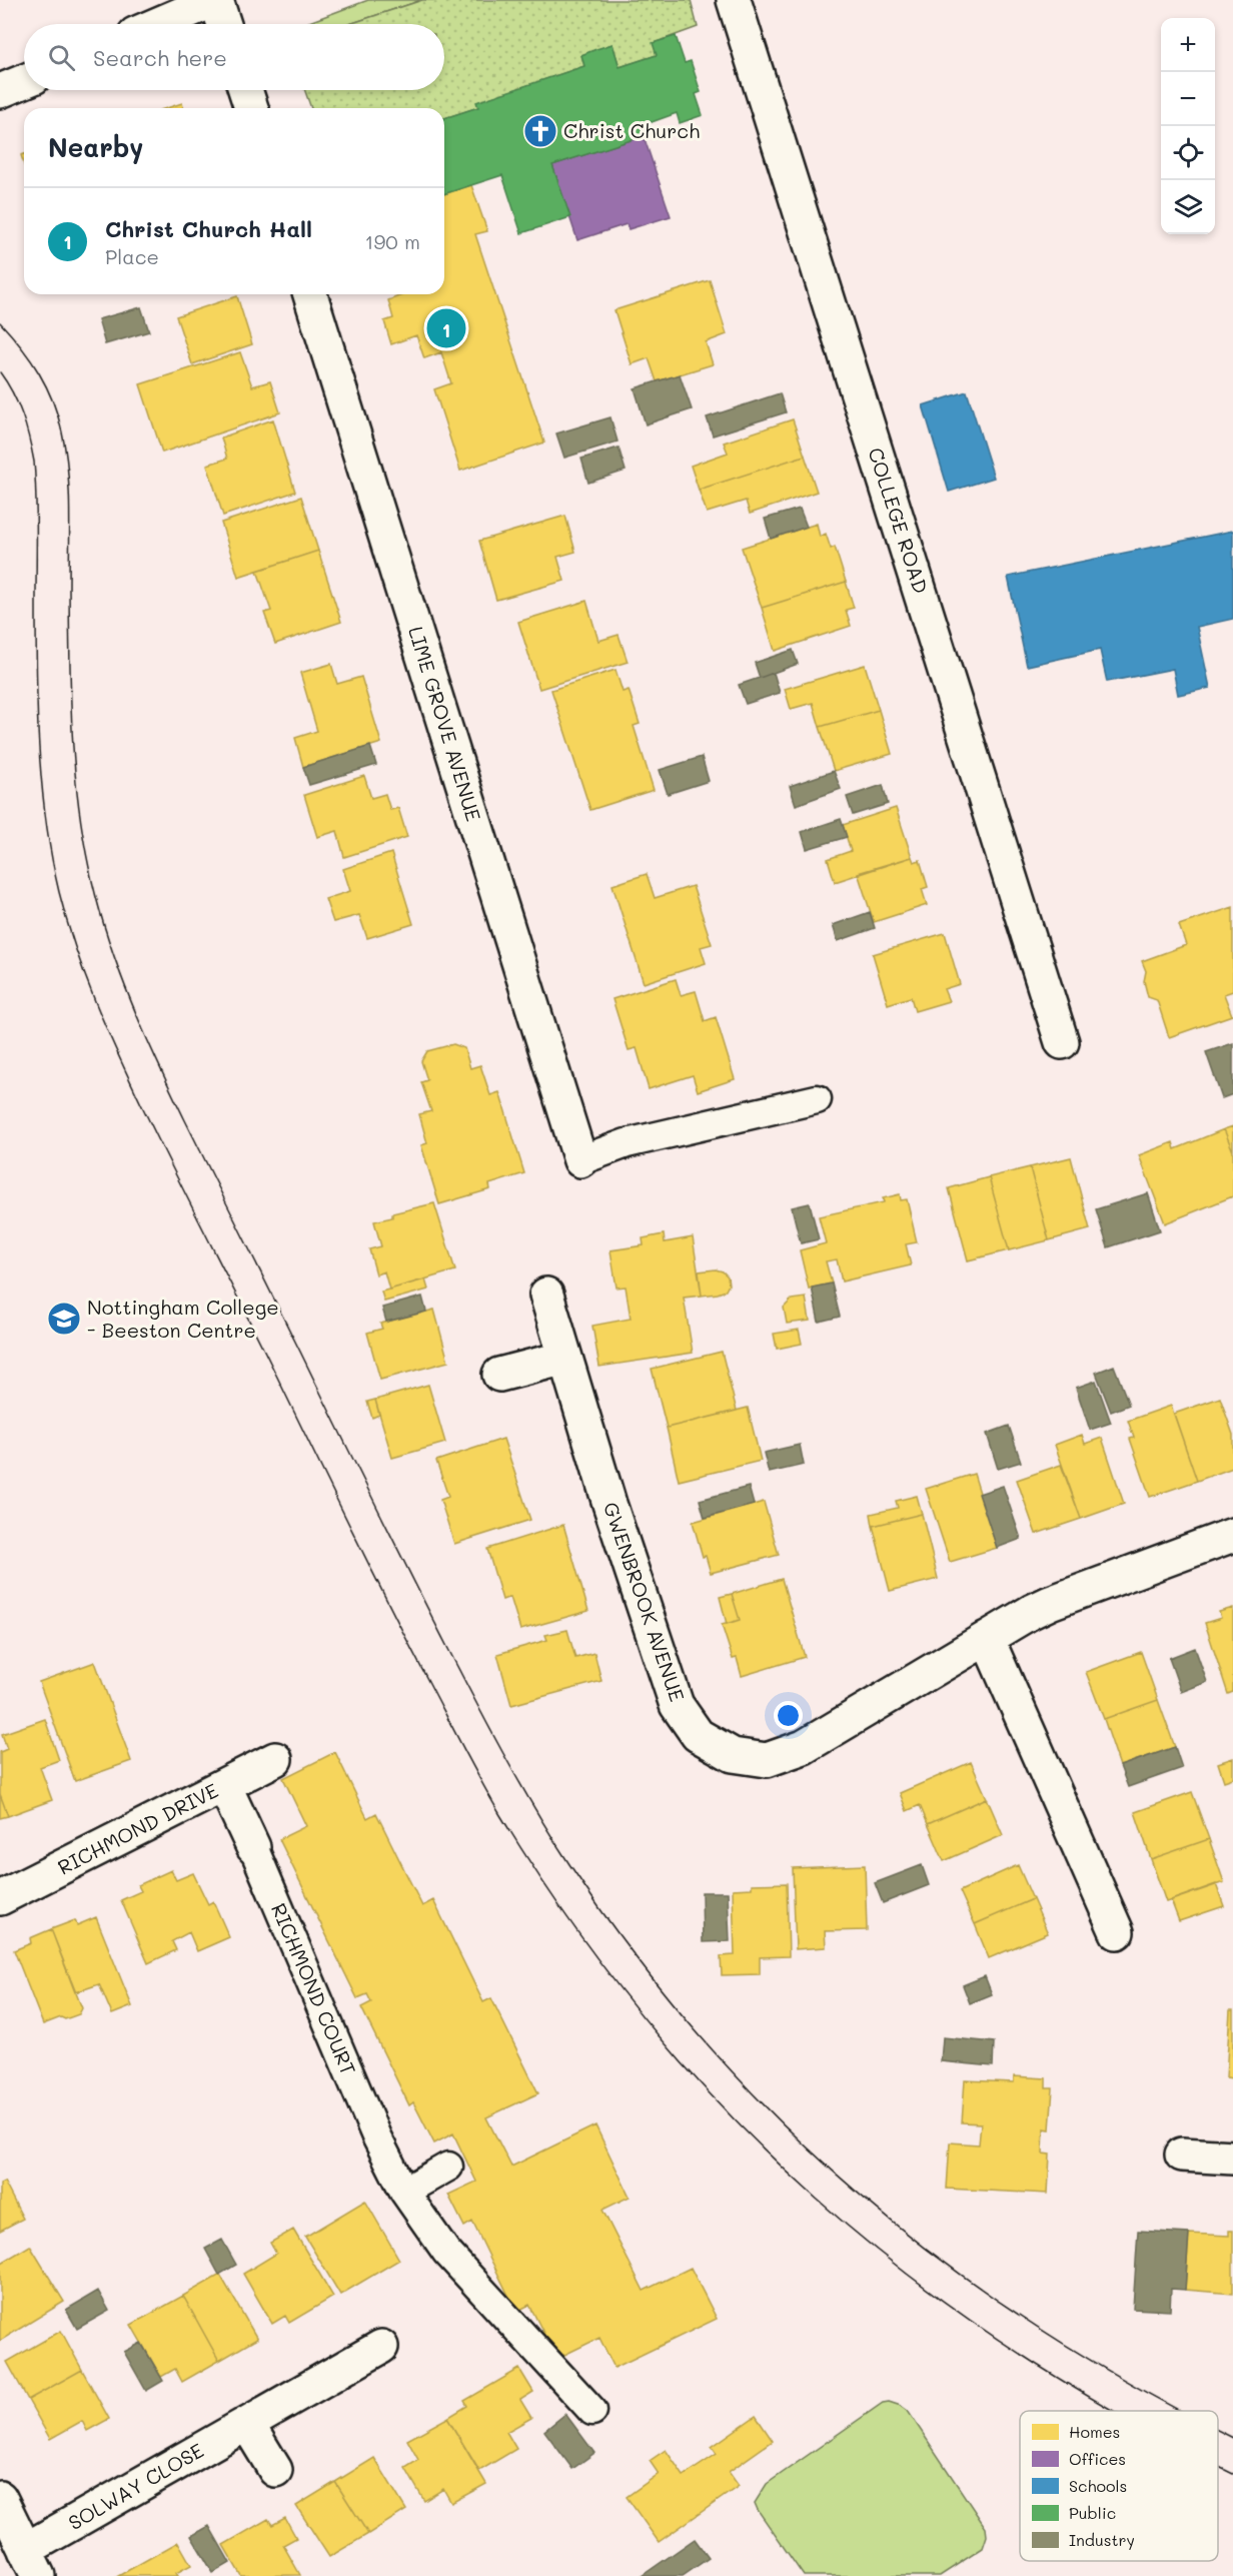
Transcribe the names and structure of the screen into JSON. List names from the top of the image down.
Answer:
{
  "streets": {
    "street": [
      "COLLEGE ROAD",
      "LIME GROVE AVENUE",
      "GWENBROOK AVENUE",
      "RICHMOND DRIVE",
      "RICHMOND COURT",
      "SOLWAY CLOSE"
    ]
  },
  "crossings": [
    ["RICHMOND DRIVE", "RICHMOND COURT"]
  ],
  "places": {
    "church": ["Christ Church"],
    "school or university": ["Nottingham College - Beeston Centre"]
  },
  "legend": [
    "Homes",
    "Offices",
    "Schools",
    "Public",
    "Industry"
  ],
  "page": {
    "map_buttons": ["+", "−"],
    "search": "Search here",
    "heading": "Nearby",
    "list": [
      {
        "mark": "1",
        "name": "Christ Church Hall",
        "note": "Place",
        "value": "190 m"
      }
    ],
    "pins": "1"
  }
}
